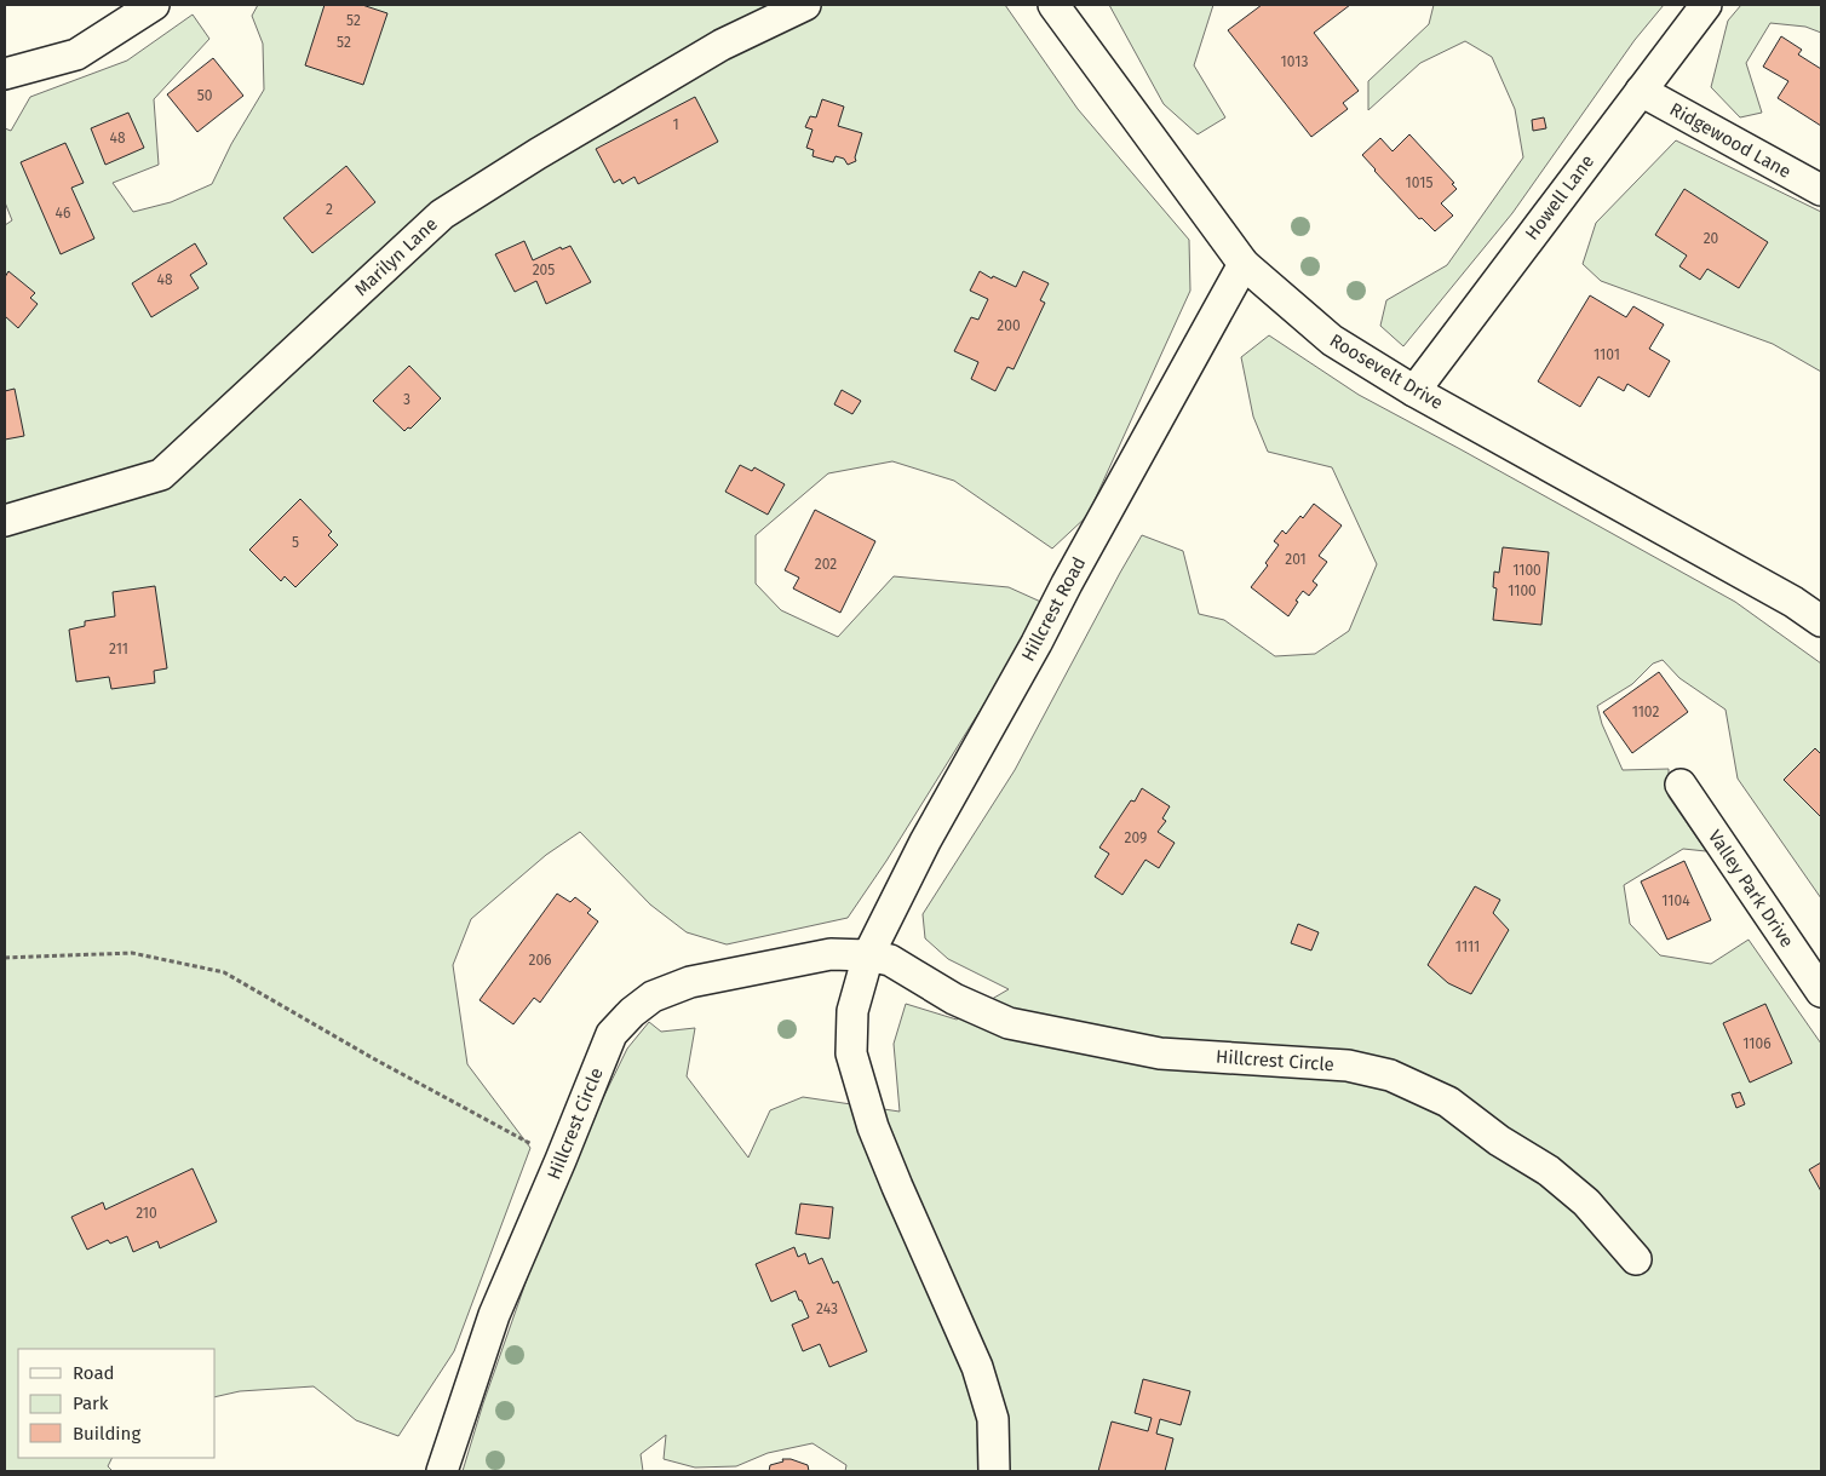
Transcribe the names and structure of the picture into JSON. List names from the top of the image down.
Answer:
{
  "streets": {
    "street": [
      "Ridgewood Lane",
      "Howell Lane",
      "Marilyn Lane",
      "Roosevelt Drive",
      "Hillcrest Road",
      "Valley Park Drive",
      "Hillcrest Circle"
    ]
  },
  "crossings": [
    ["Ridgewood Lane", "Howell Lane"],
    ["Howell Lane", "Roosevelt Drive"],
    ["Roosevelt Drive", "Hillcrest Road"],
    ["Hillcrest Road", "Hillcrest Circle"]
  ],
  "house_numbers": [
    "52",
    "52",
    "1013",
    "50",
    "1",
    "48",
    "1015",
    "2",
    "46",
    "20",
    "205",
    "48",
    "200",
    "1101",
    "3",
    "5",
    "201",
    "202",
    "1100",
    "1100",
    "211",
    "1102",
    "209",
    "1104",
    "1111",
    "206",
    "1106",
    "210",
    "243"
  ],
  "legend": ["Road", "Park", "Building"]
}
